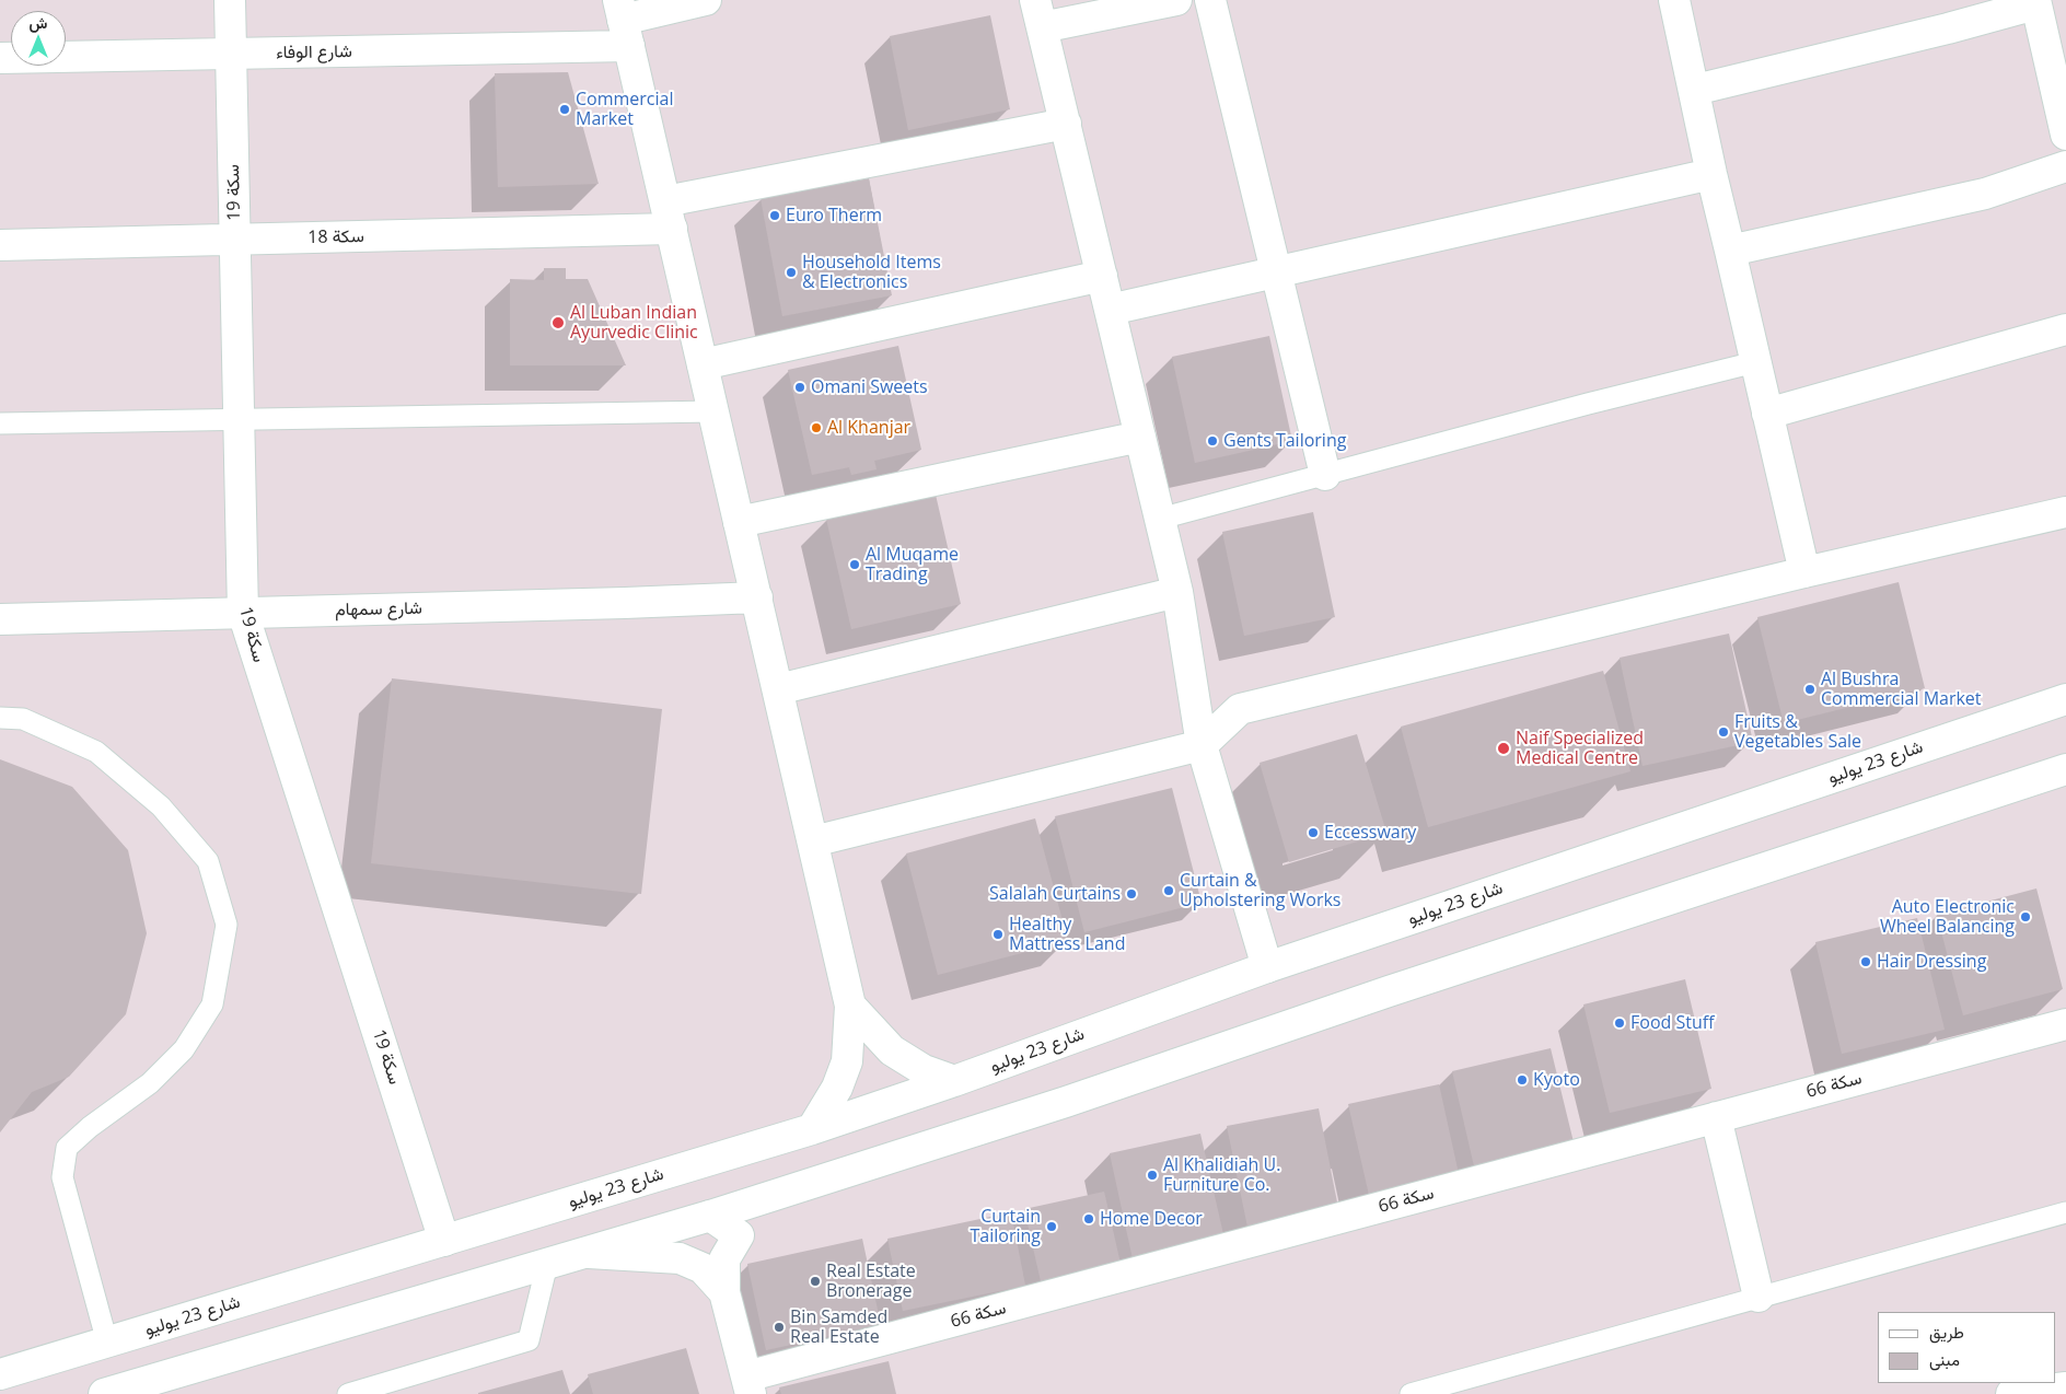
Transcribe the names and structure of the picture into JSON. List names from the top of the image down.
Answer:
{
  "streets": {
    "street": [
      "شارع الوفاء",
      "سكة 19",
      "سكة 18",
      "شارع سمهام",
      "شارع 23 يوليو",
      "سكة 66"
    ]
  },
  "crossings": [
    ["شارع الوفاء", "سكة 19"],
    ["سكة 19", "سكة 18"],
    ["سكة 19", "شارع سمهام"],
    ["سكة 19", "شارع 23 يوليو"]
  ],
  "places": [
    "Commercial Market",
    "Euro Therm",
    "Household Items & Electronics",
    "Al Luban Indian Ayurvedic Clinic",
    "Omani Sweets",
    "Al Khanjar",
    "Gents Tailoring",
    "Al Muqame Trading",
    "Al Bushra Commercial Market",
    "Fruits & Vegetables Sale",
    "Naif Specialized Medical Centre",
    "Eccesswary",
    "Curtain & Upholstering Works",
    "Salalah Curtains",
    "Auto Electronic Wheel Balancing",
    "Healthy Mattress Land",
    "Hair Dressing",
    "Food Stuff",
    "Kyoto",
    "Al Khalidiah U. Furniture Co.",
    "Home Decor",
    "Curtain Tailoring",
    "Real Estate Bronerage",
    "Bin Samded Real Estate"
  ],
  "legend": ["طريق", "مبنى"],
  "north": "top"
}
